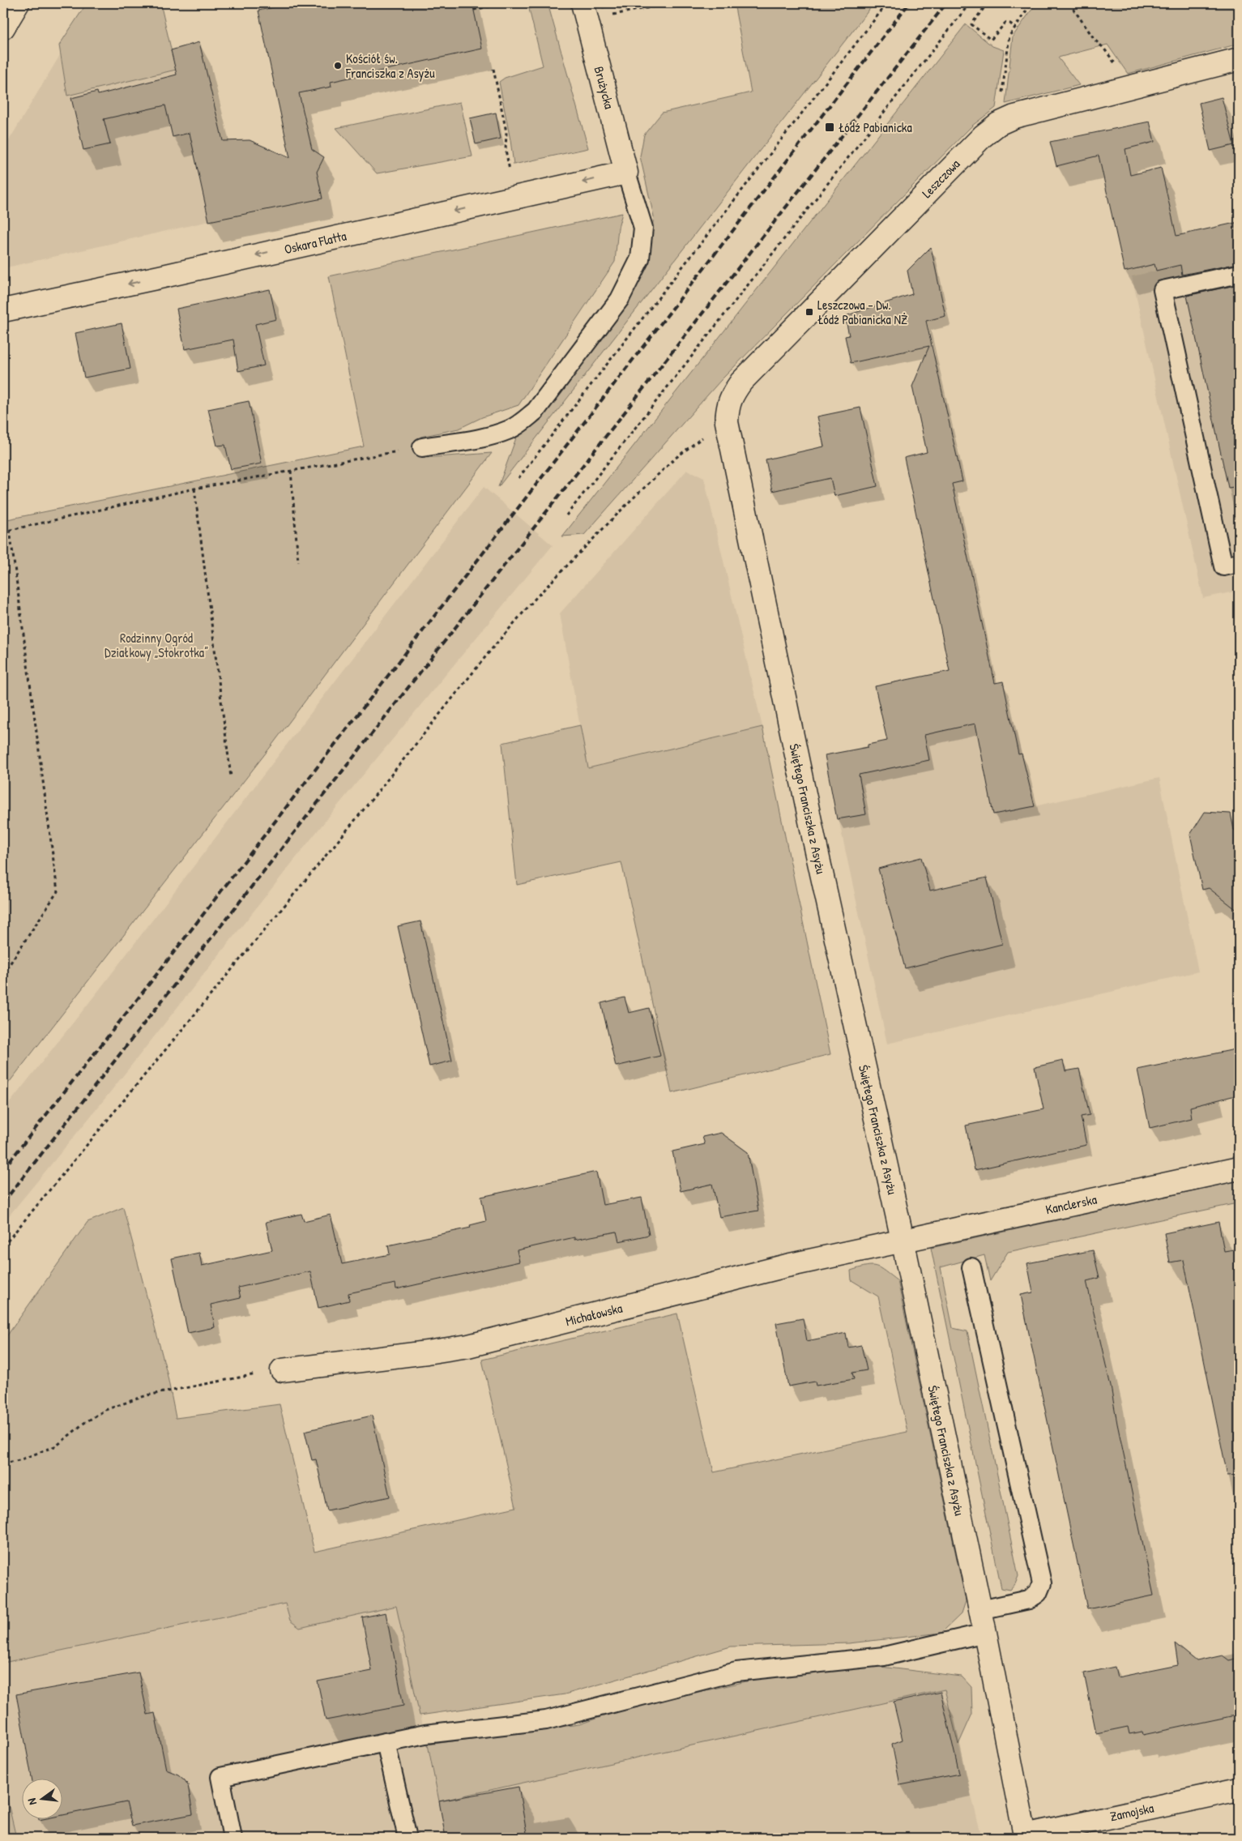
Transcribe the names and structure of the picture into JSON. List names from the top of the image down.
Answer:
{
  "streets": {
    "street": [
      "Brużycka",
      "Leszczowa",
      "Oskara Flatta",
      "Świętego Franciszka z Asyżu",
      "Kanclerska",
      "Michałowska",
      "Zamojska"
    ]
  },
  "crossings": [
    ["Brużycka", "Oskara Flatta"],
    ["Leszczowa", "Świętego Franciszka z Asyżu"],
    ["Świętego Franciszka z Asyżu", "Kanclerska"],
    ["Świętego Franciszka z Asyżu", "Michałowska"],
    ["Świętego Franciszka z Asyżu", "Zamojska"],
    ["Kanclerska", "Michałowska"]
  ],
  "one_way": ["Oskara Flatta"],
  "parks": ["Rodzinny Ogród Działkowy „Stokrotka”"],
  "places": {
    "other": ["Kościół św. Franciszka z Asyżu"],
    "transit": ["Łódź Pabianicka", "Leszczowa - Dw. Łódź Pabianicka NŻ"]
  },
  "north": "left"
}
